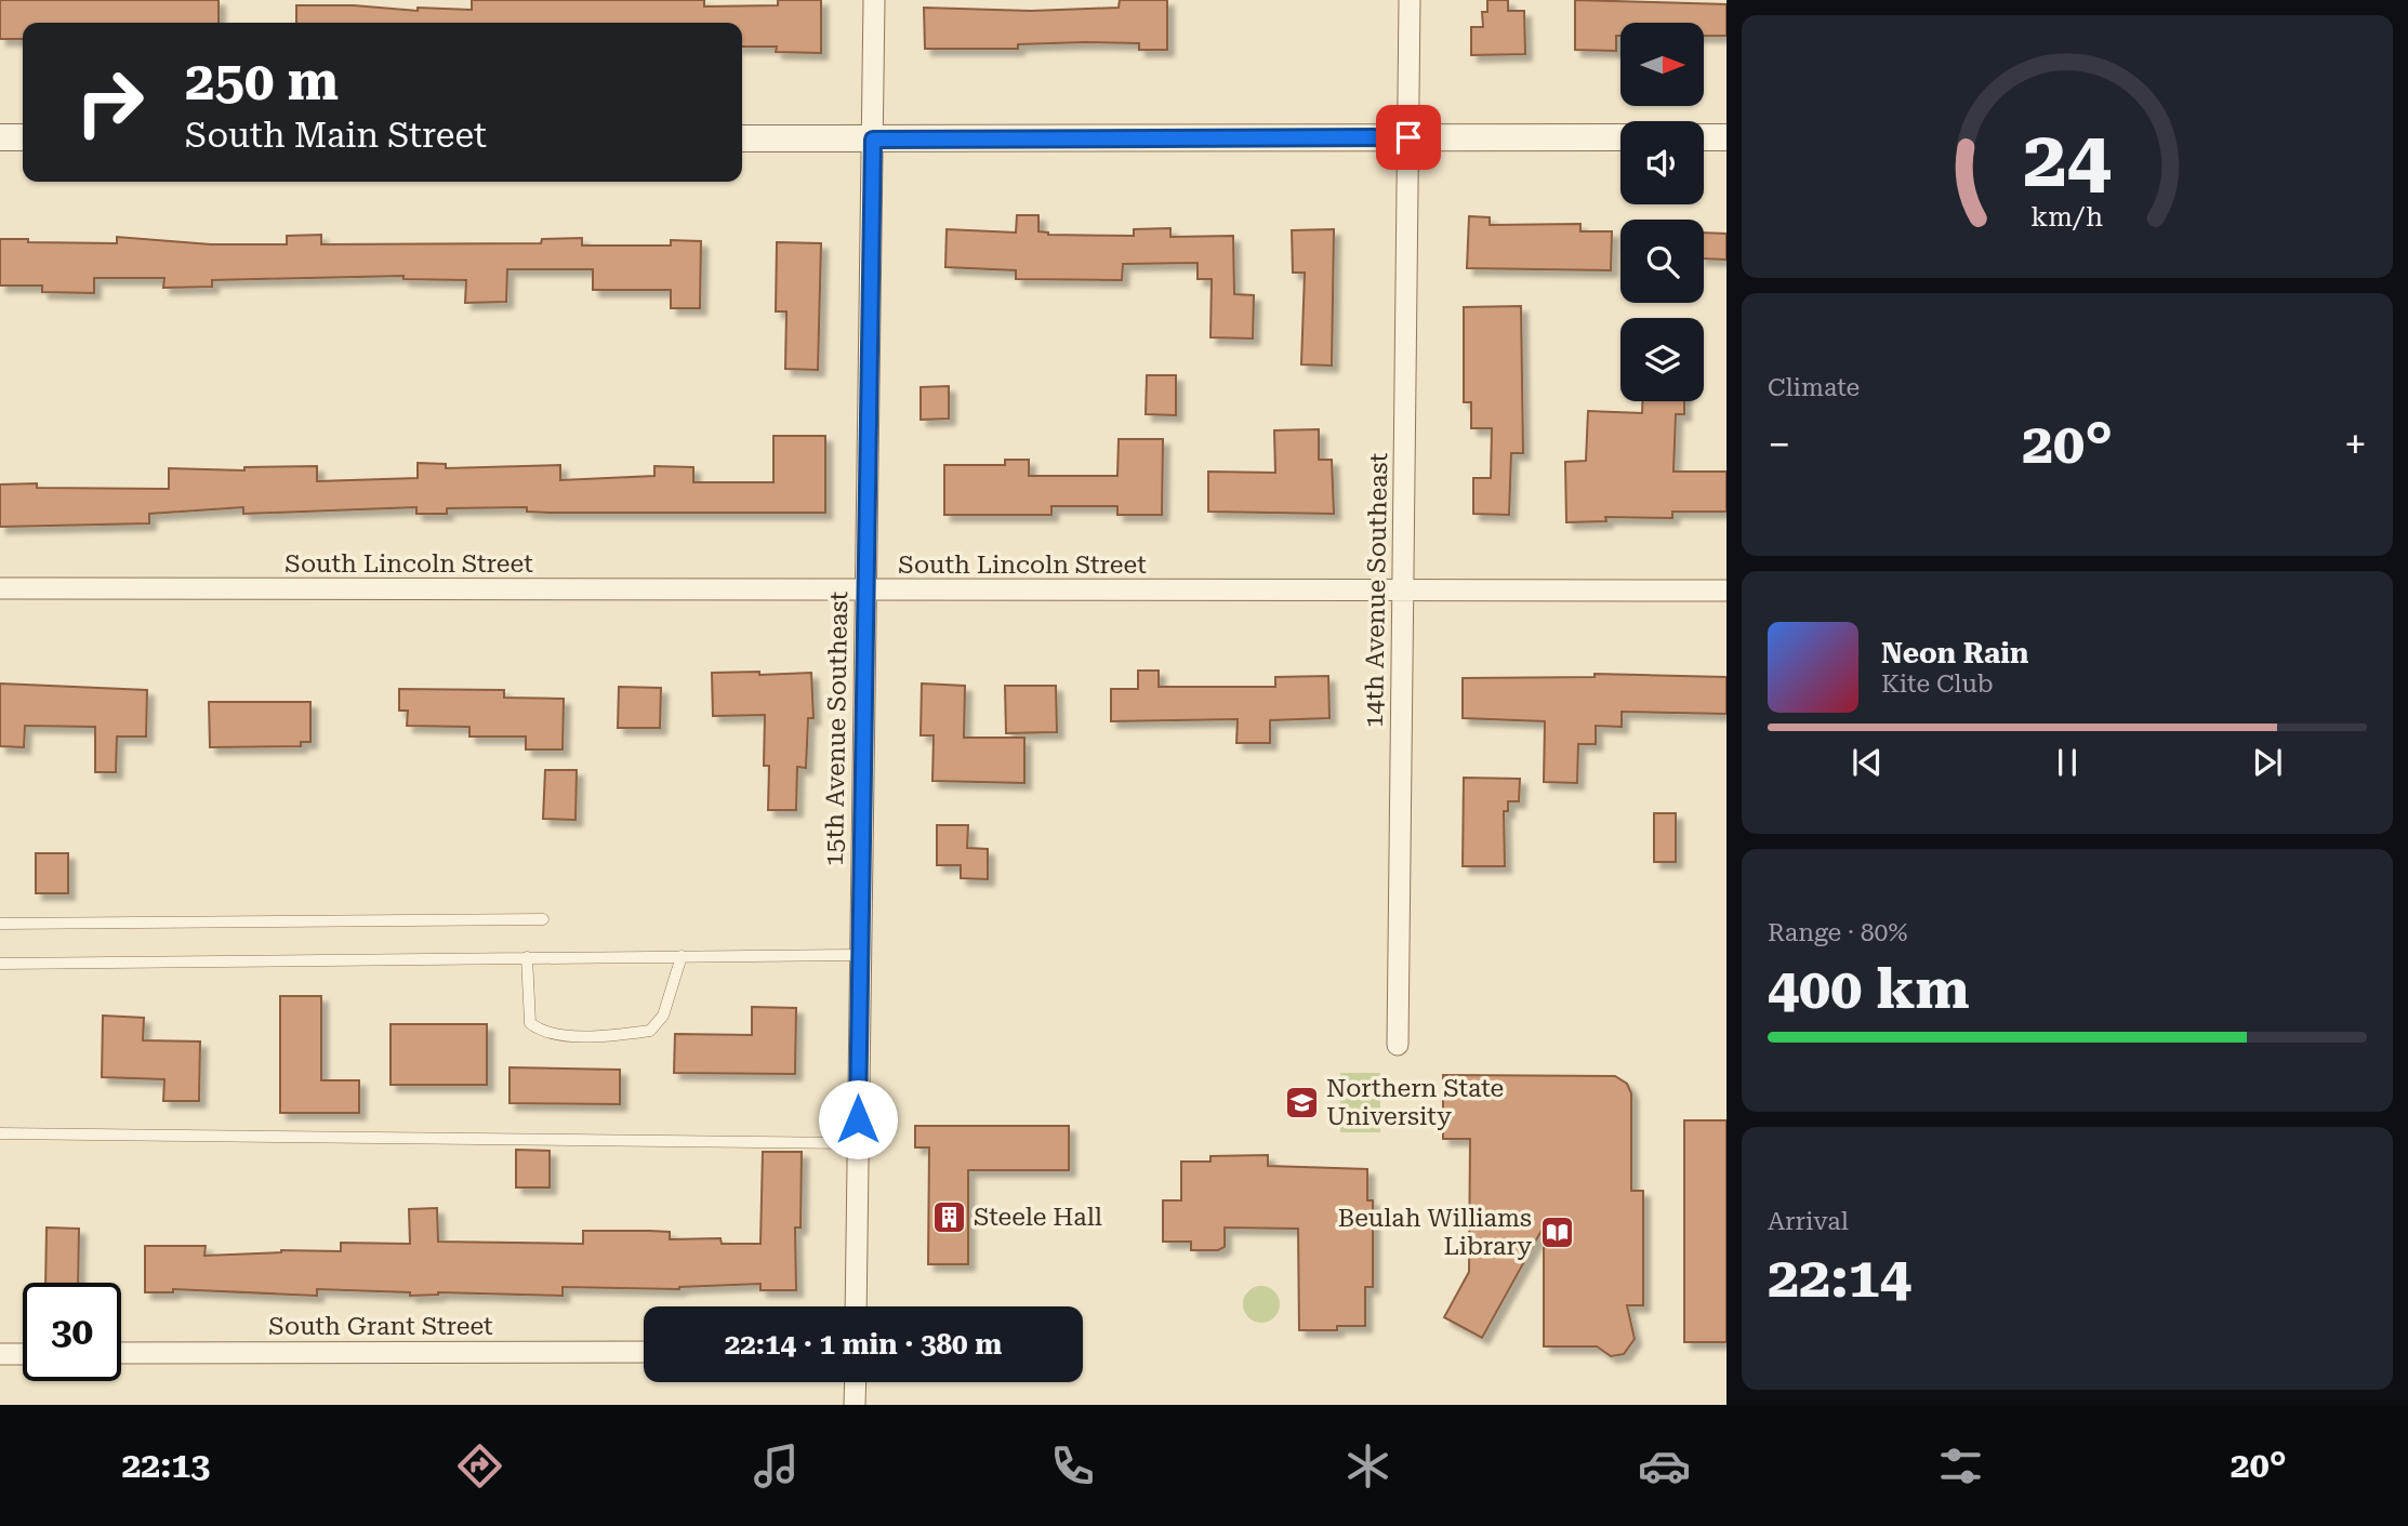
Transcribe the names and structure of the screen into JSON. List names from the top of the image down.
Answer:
{
  "streets": {
    "street": [
      "South Lincoln Street",
      "14th Avenue Southeast",
      "15th Avenue Southeast",
      "South Grant Street"
    ]
  },
  "crossings": [
    ["South Lincoln Street", "14th Avenue Southeast"],
    ["South Lincoln Street", "15th Avenue Southeast"]
  ],
  "places": {
    "school or university": ["Northern State University"],
    "building": ["Steele Hall"],
    "library": ["Beulah Williams Library"]
  },
  "north": "right",
  "page": {
    "turn": ["250 m", "South Main Street"],
    "tile": [
      "Climate",
      ["Range · 80%", "400 km"],
      ["Arrival", "22:14"]
    ],
    "heat": ["−", "20°", "+"],
    "song": ["Neon Rain", "Kite Club"],
    "limit": "30",
    "trip": "22:14 · 1 min · 380 m",
    "tabs": ["22:13", "20°"],
    "gauge": ["24", "km/h"]
  }
}
